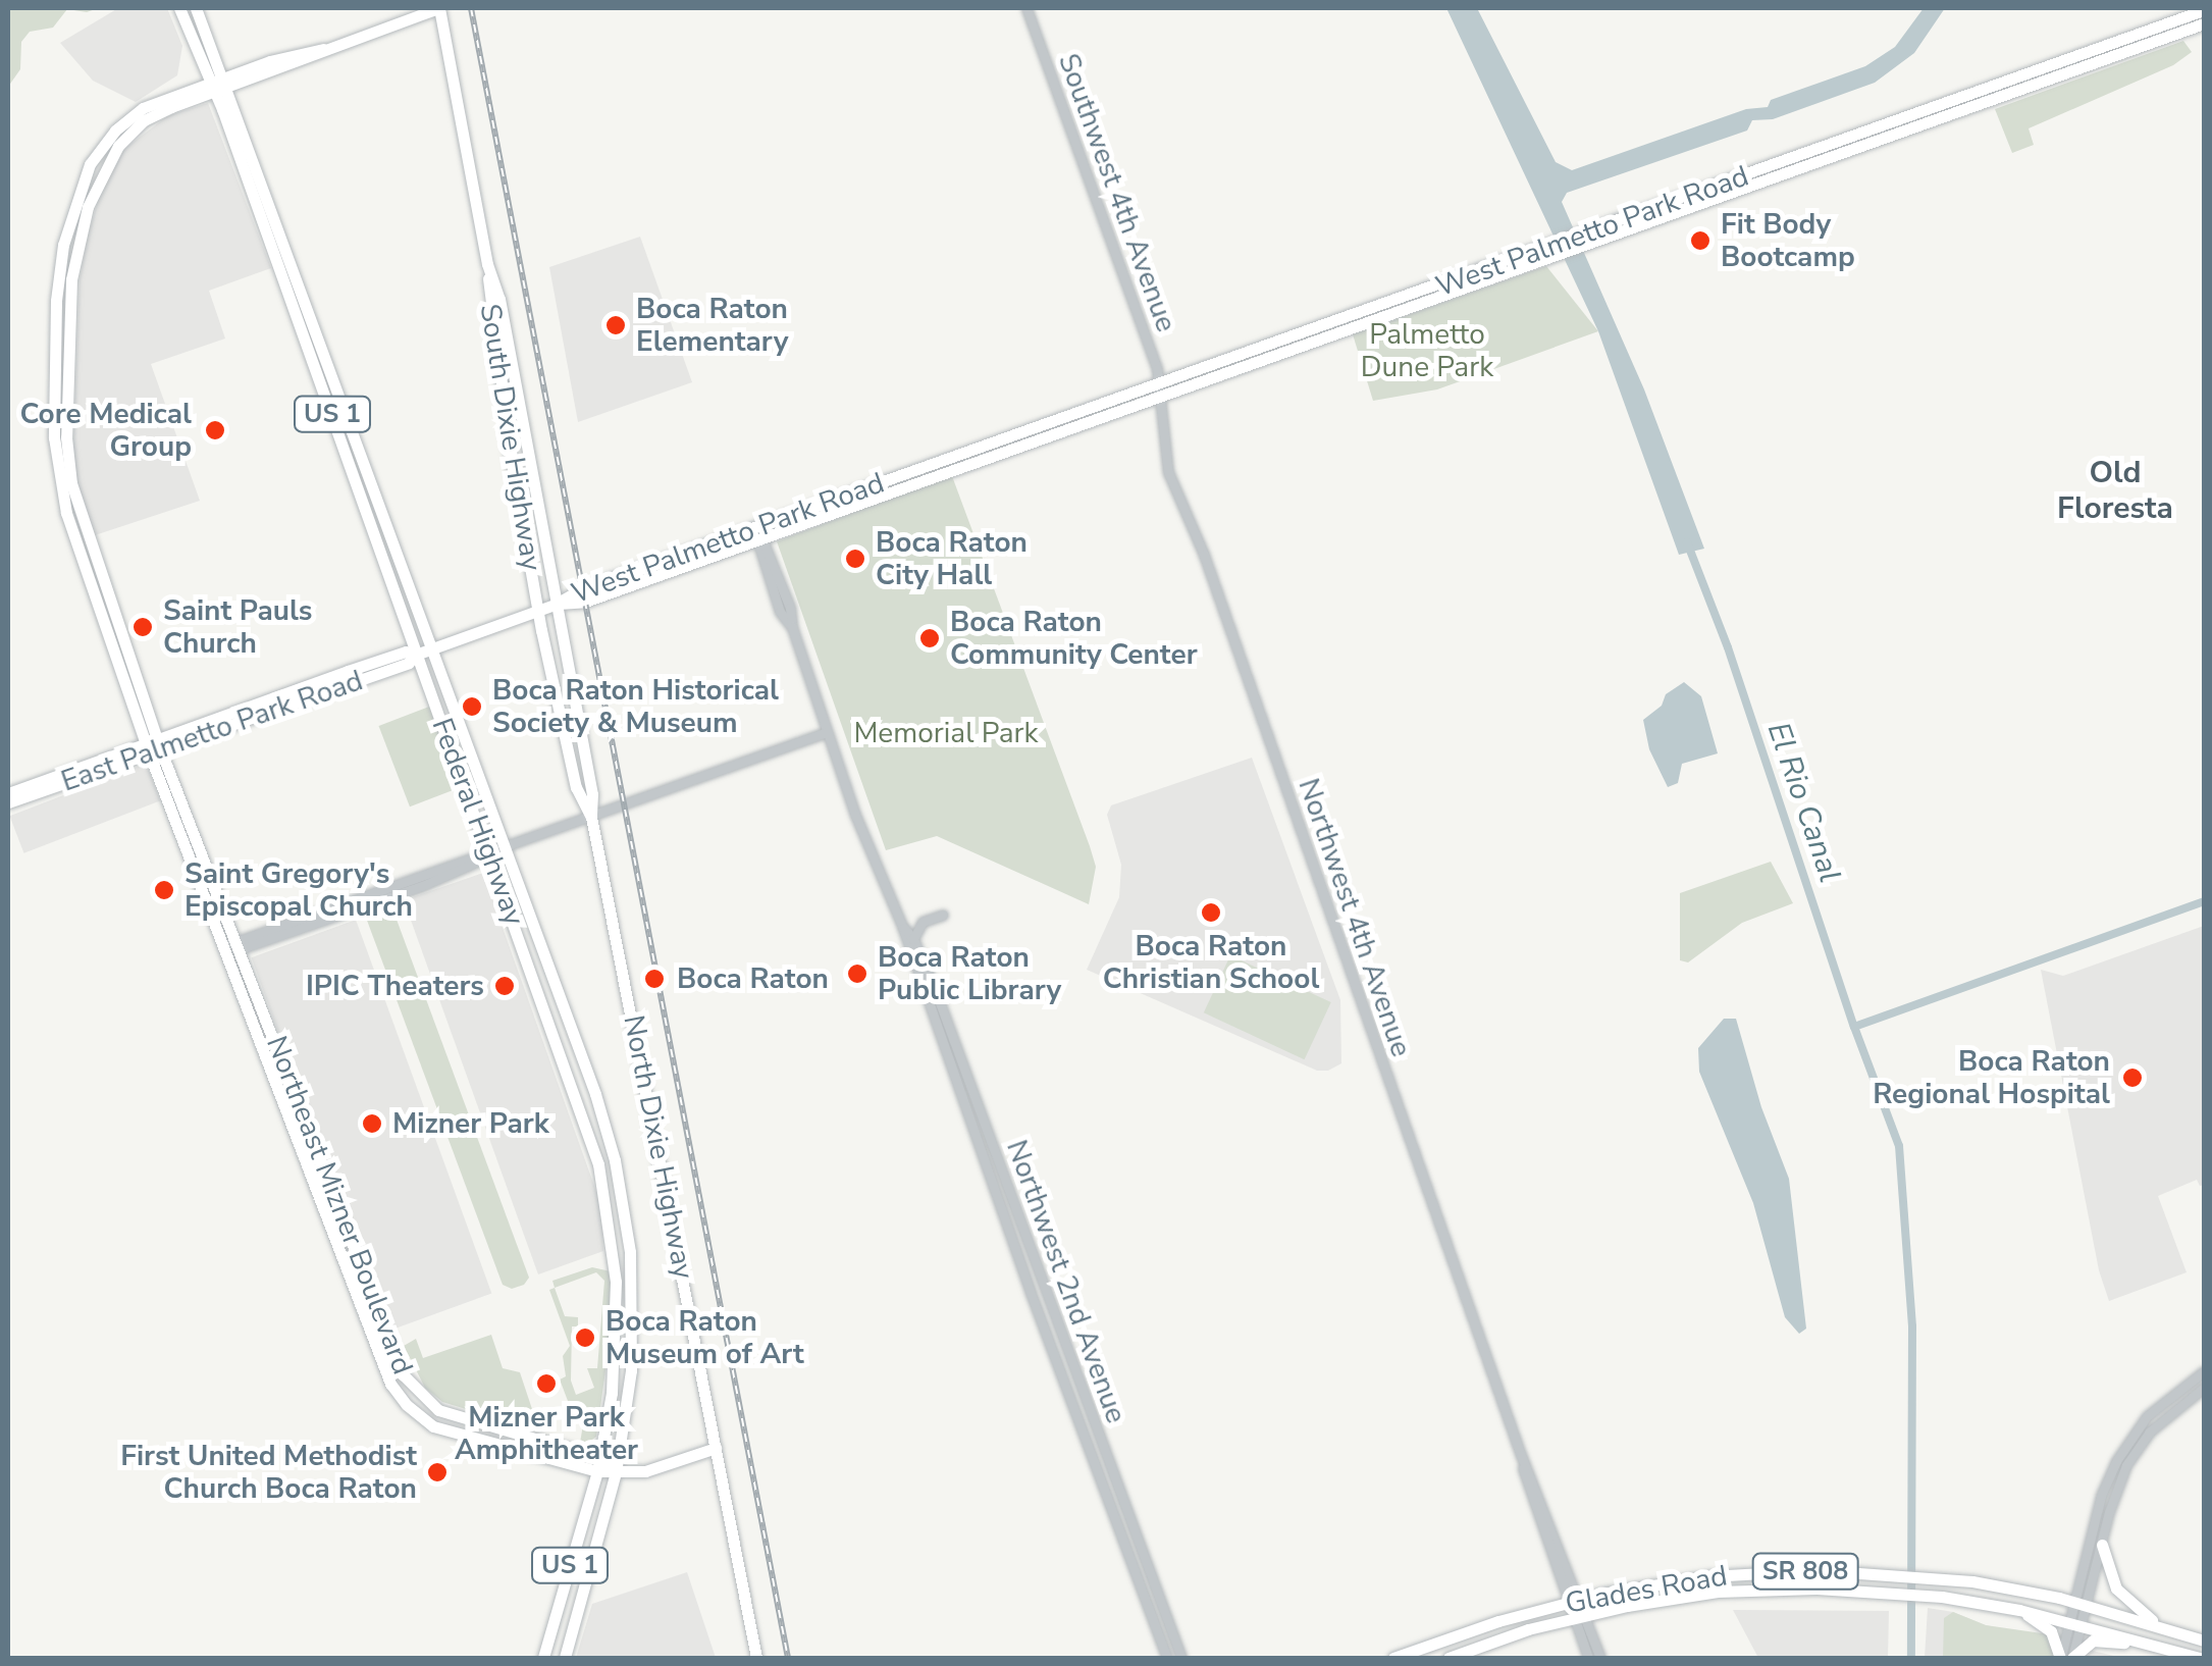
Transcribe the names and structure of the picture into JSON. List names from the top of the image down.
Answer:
{
  "streets": {
    "main road": [
      "West Palmetto Park Road",
      "US 1",
      "South Dixie Highway",
      "East Palmetto Park Road",
      "Federal Highway",
      "North Dixie Highway",
      "Northeast Mizner Boulevard",
      "SR 808",
      "Glades Road"
    ],
    "street": ["Southwest 4th Avenue", "Northwest 4th Avenue", "Northwest 2nd Avenue"]
  },
  "crossings": [
    ["Southwest 4th Avenue", "West Palmetto Park Road"],
    ["Southwest 4th Avenue", "Northwest 4th Avenue"],
    ["West Palmetto Park Road", "South Dixie Highway"],
    ["West Palmetto Park Road", "East Palmetto Park Road"],
    ["West Palmetto Park Road", "Northwest 4th Avenue"],
    ["West Palmetto Park Road", "North Dixie Highway"],
    ["West Palmetto Park Road", "Northwest 2nd Avenue"],
    ["South Dixie Highway", "East Palmetto Park Road"],
    ["South Dixie Highway", "North Dixie Highway"],
    ["South Dixie Highway", "Northeast Mizner Boulevard"],
    ["East Palmetto Park Road", "Federal Highway"],
    ["East Palmetto Park Road", "North Dixie Highway"],
    ["East Palmetto Park Road", "Northeast Mizner Boulevard"],
    ["Federal Highway", "Northeast Mizner Boulevard"],
    ["Northwest 4th Avenue", "Glades Road"]
  ],
  "districts": ["Old Floresta"],
  "water": ["El Rio Canal"],
  "parks": ["Palmetto Dune Park", "Memorial Park"],
  "places": [
    "Fit Body Bootcamp",
    "Boca Raton Elementary",
    "Core Medical Group",
    "Boca Raton City Hall",
    "Saint Pauls Church",
    "Boca Raton Community Center",
    "Boca Raton Historical Society & Museum",
    "Saint Gregory's Episcopal Church",
    "Boca Raton Christian School",
    "Boca Raton Public Library",
    "Boca Raton",
    "IPIC Theaters",
    "Boca Raton Regional Hospital",
    "Mizner Park",
    "Boca Raton Museum of Art",
    "Mizner Park Amphitheater",
    "First United Methodist Church Boca Raton"
  ]
}
